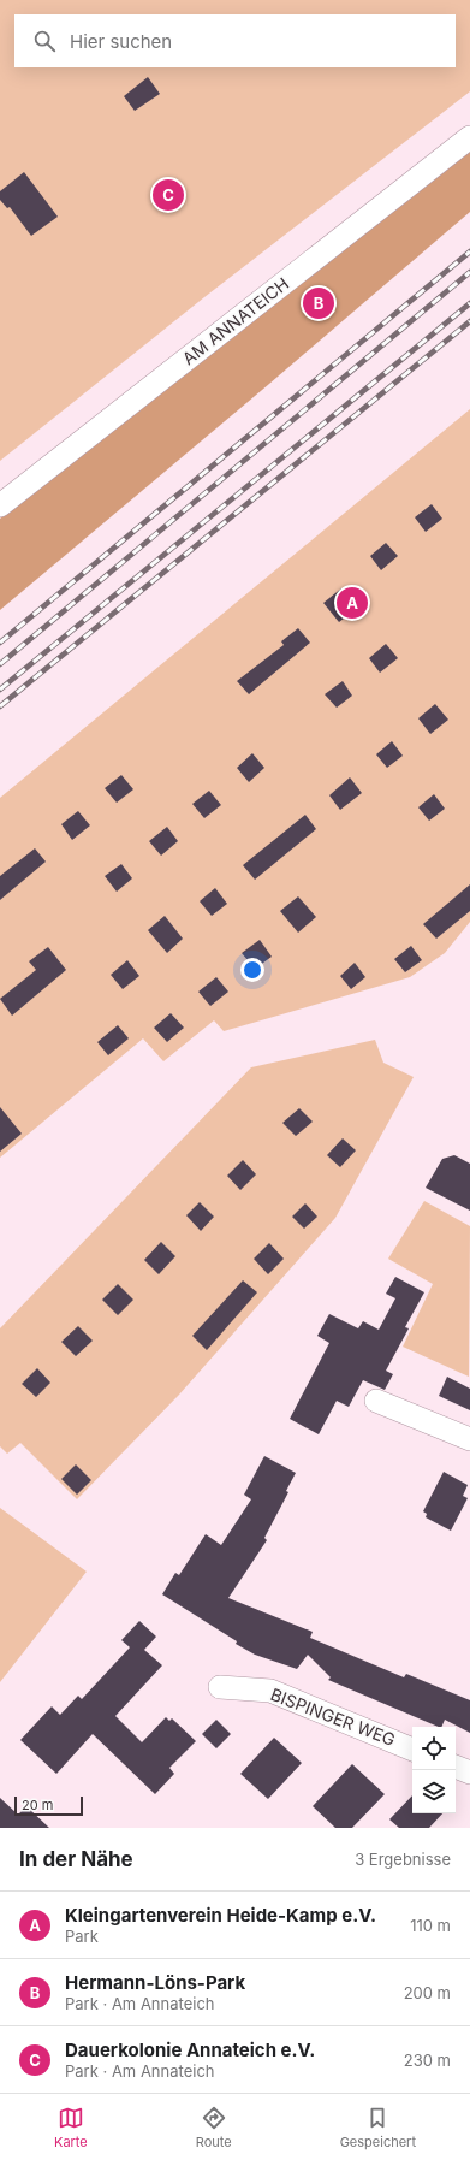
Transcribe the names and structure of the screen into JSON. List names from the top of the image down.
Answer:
{
  "streets": {
    "street": ["AM ANNATEICH", "BISPINGER WEG"]
  },
  "scale_bar": "20 m",
  "page": {
    "search": "Hier suchen",
    "pins": ["C", "B", "A"],
    "scale": "20 m",
    "heading": ["In der Nähe", "3 Ergebnisse"],
    "list": [
      {
        "mark": "A",
        "name": "Kleingartenverein Heide-Kamp e.V.",
        "note": "Park",
        "value": "110 m"
      },
      {
        "mark": "B",
        "name": "Hermann-Löns-Park",
        "note": "Park · Am Annateich",
        "value": "200 m"
      },
      {
        "mark": "C",
        "name": "Dauerkolonie Annateich e.V.",
        "note": "Park · Am Annateich",
        "value": "230 m"
      }
    ],
    "nav": ["Karte", "Route", "Gespeichert"]
  }
}
